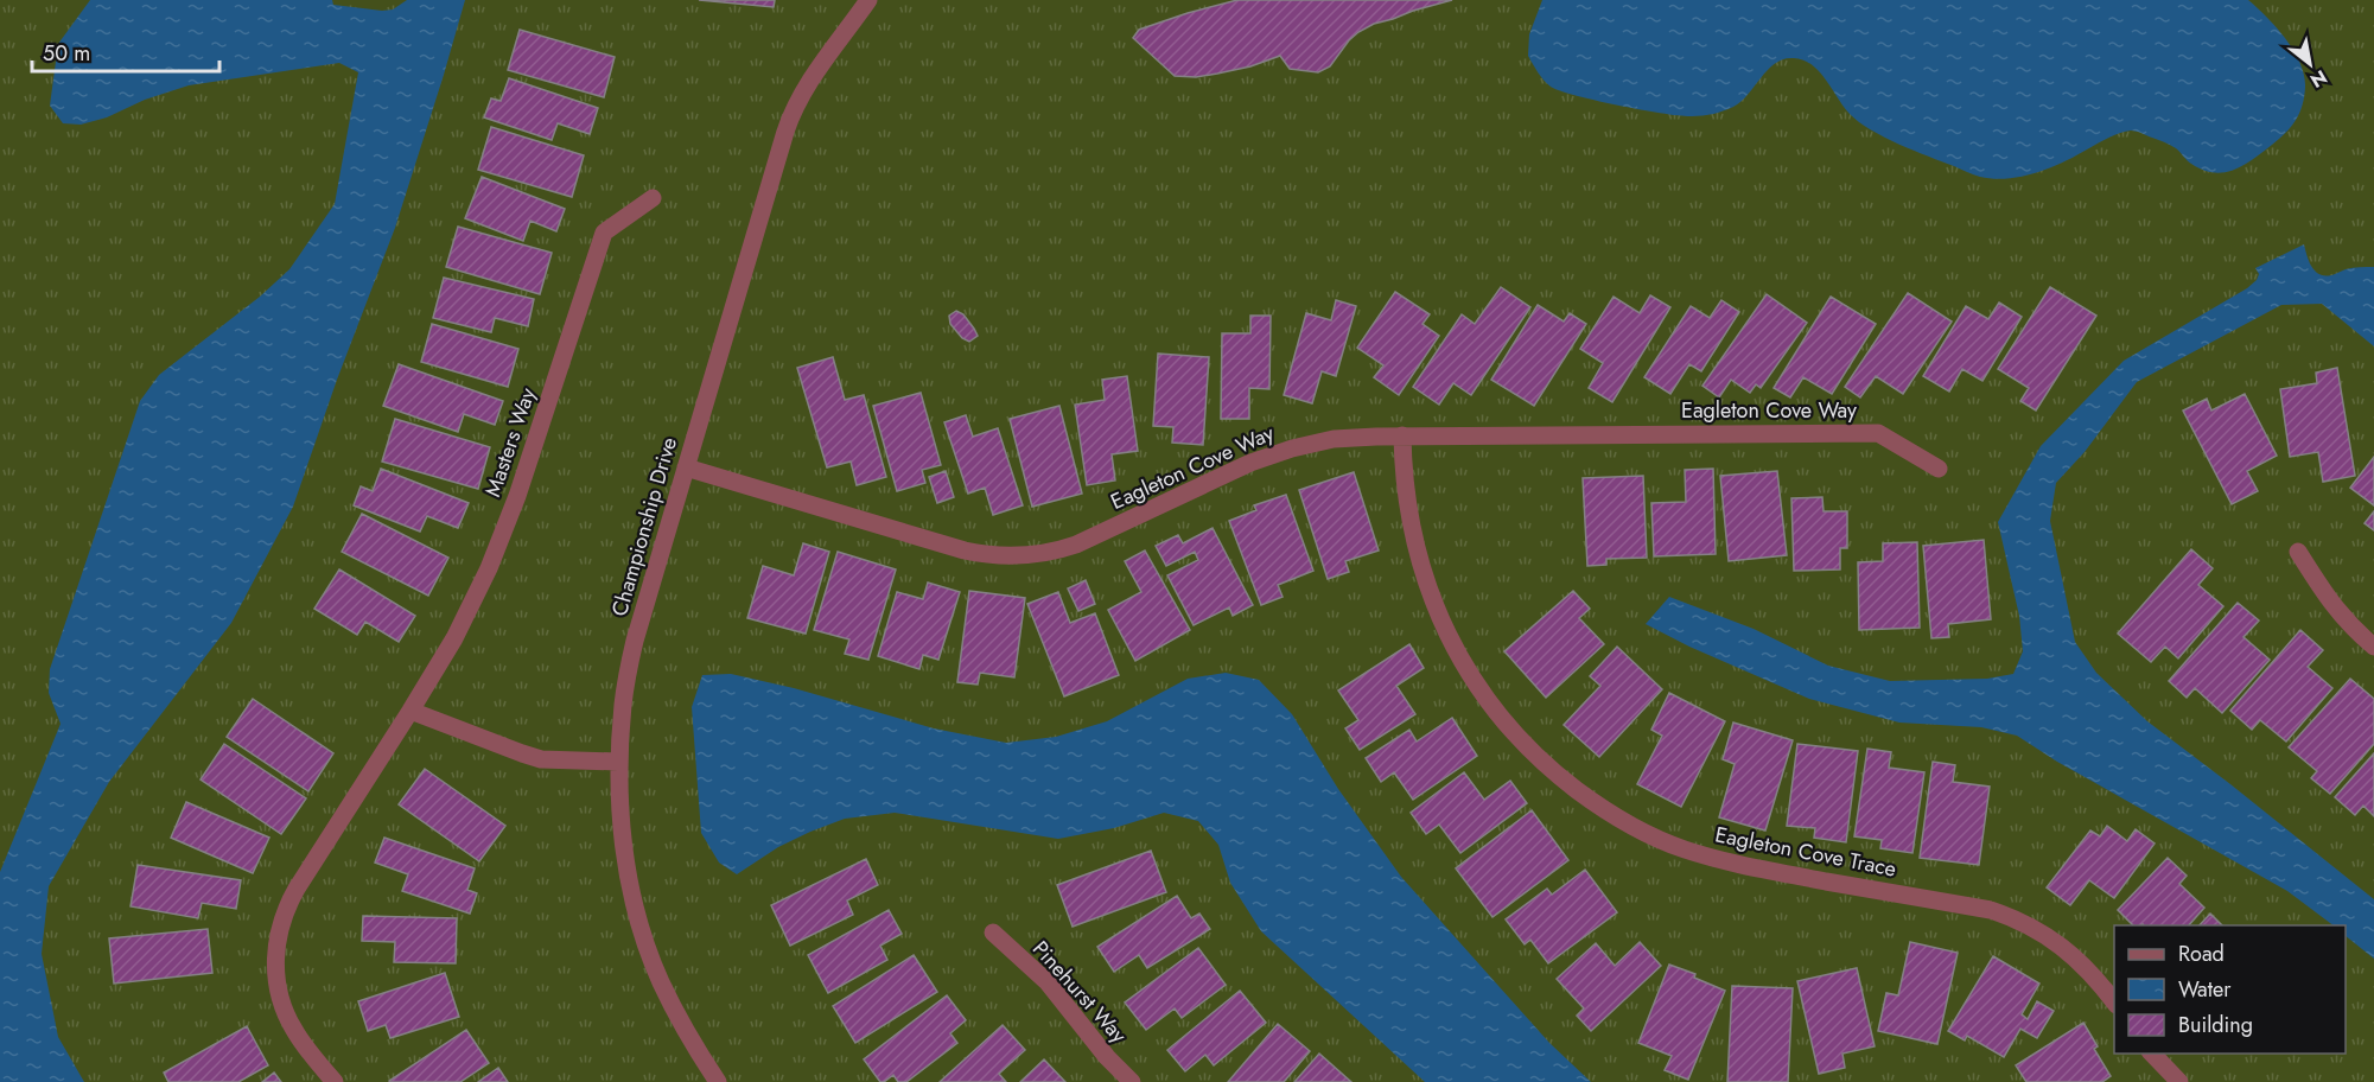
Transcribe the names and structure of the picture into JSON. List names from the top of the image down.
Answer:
{
  "streets": {
    "street": [
      "Eagleton Cove Way",
      "Masters Way",
      "Championship Drive",
      "Eagleton Cove Trace",
      "Pinehurst Way"
    ]
  },
  "crossings": [
    ["Eagleton Cove Way", "Championship Drive"],
    ["Eagleton Cove Way", "Eagleton Cove Trace"]
  ],
  "legend": ["Road", "Water", "Building"],
  "scale_bar": "50 m",
  "north": "bottom right"
}
